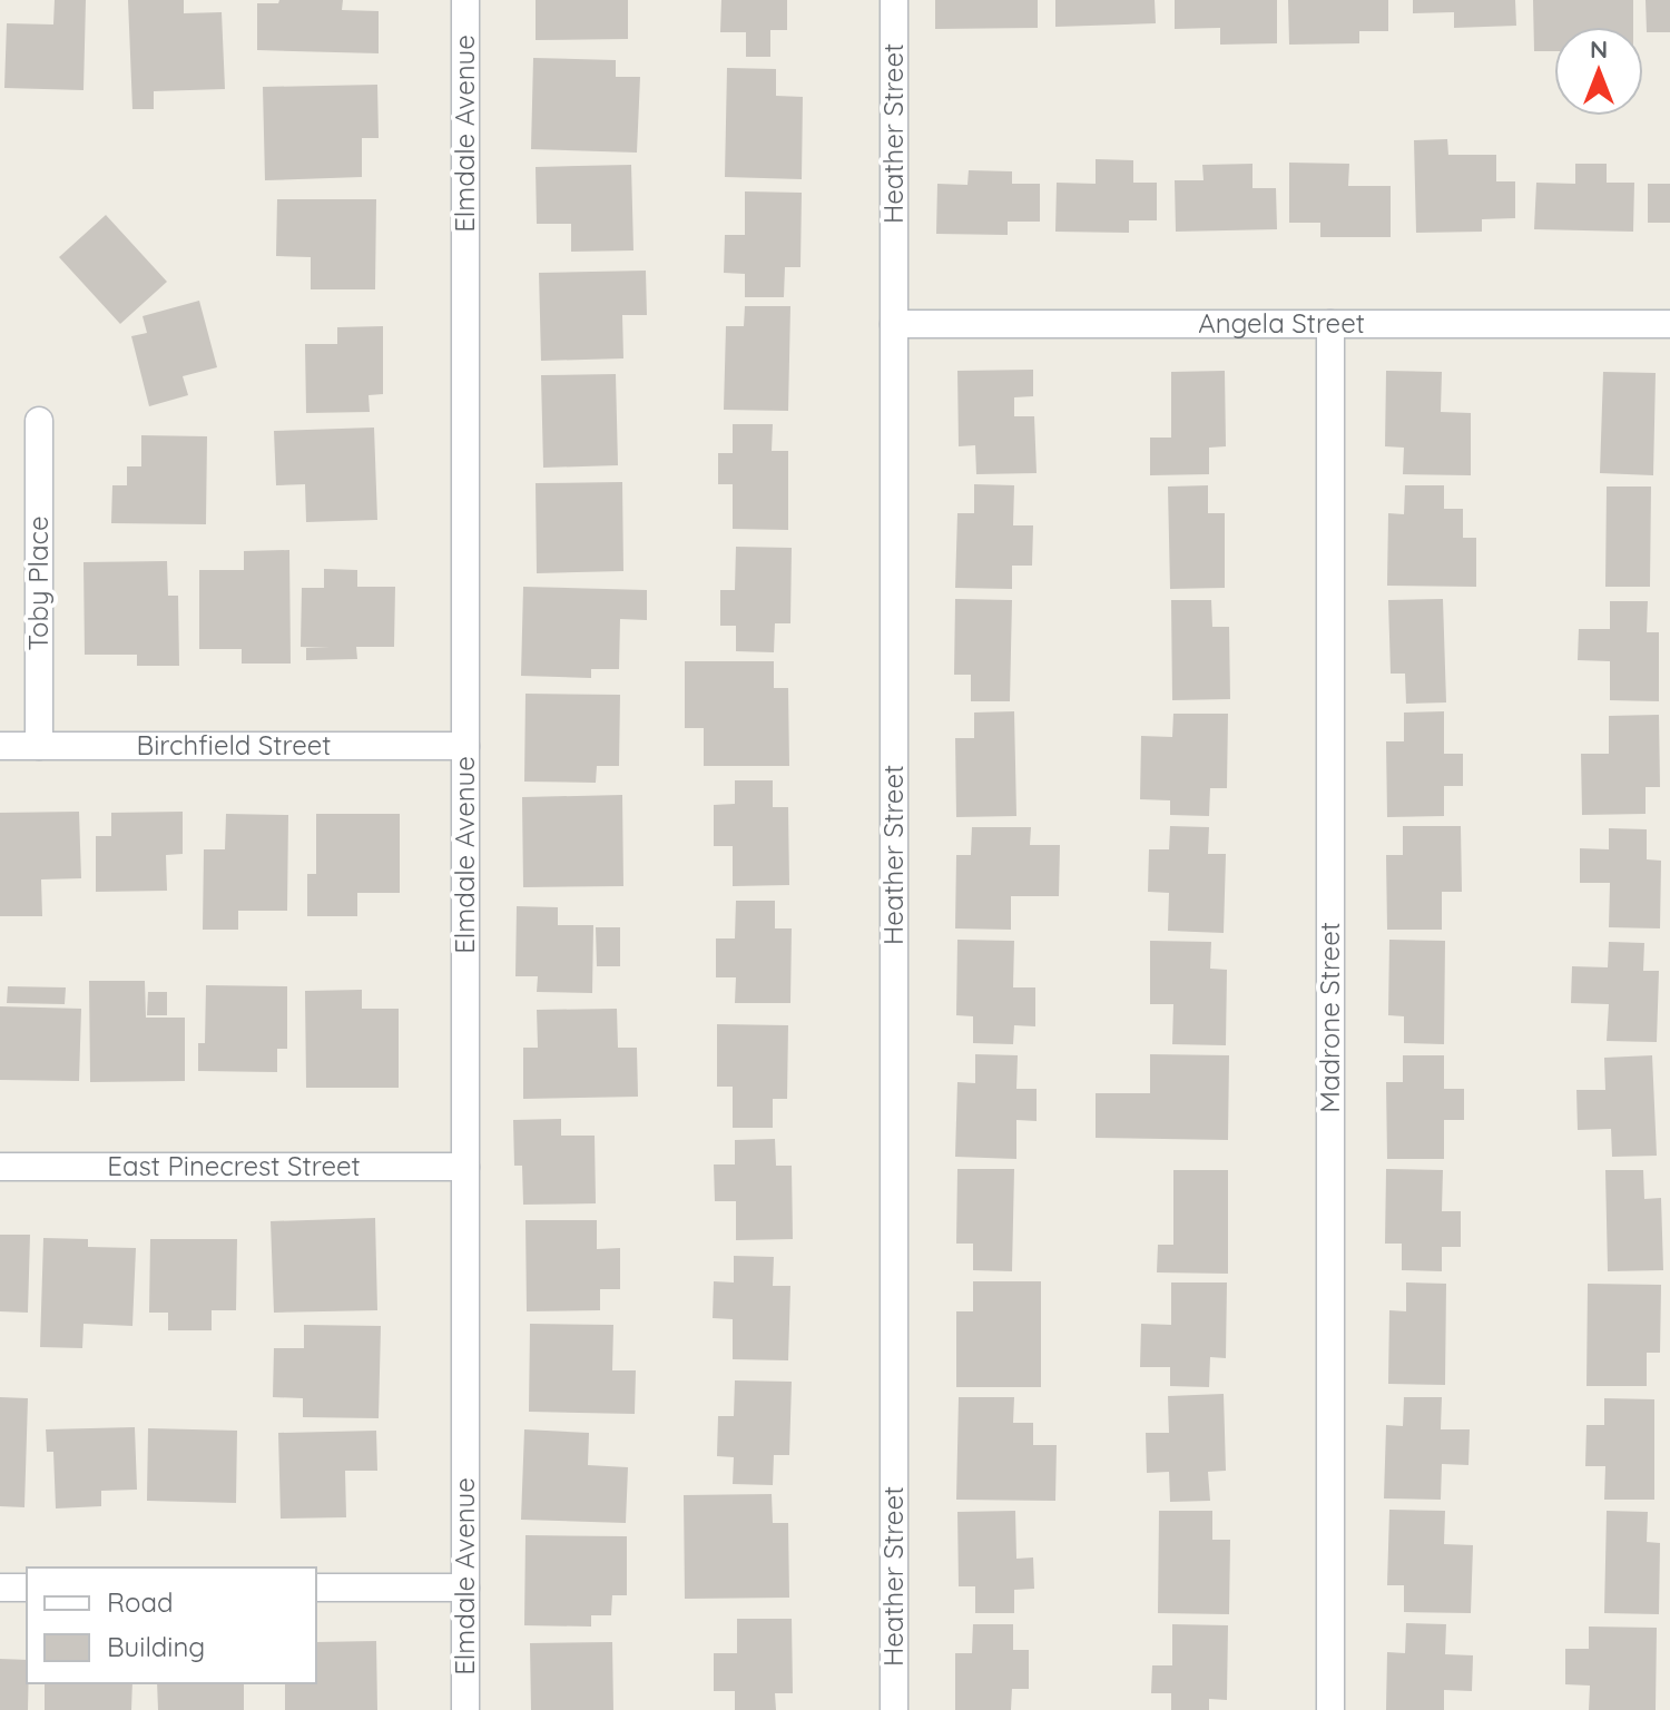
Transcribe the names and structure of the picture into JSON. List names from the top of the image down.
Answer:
{
  "streets": {
    "street": [
      "Elmdale Avenue",
      "Heather Street",
      "Angela Street",
      "Toby Place",
      "Birchfield Street",
      "Madrone Street",
      "East Pinecrest Street"
    ]
  },
  "crossings": [
    ["Elmdale Avenue", "Birchfield Street"],
    ["Elmdale Avenue", "East Pinecrest Street"],
    ["Heather Street", "Angela Street"],
    ["Angela Street", "Madrone Street"],
    ["Toby Place", "Birchfield Street"]
  ],
  "legend": ["Road", "Building"],
  "north": "top"
}
